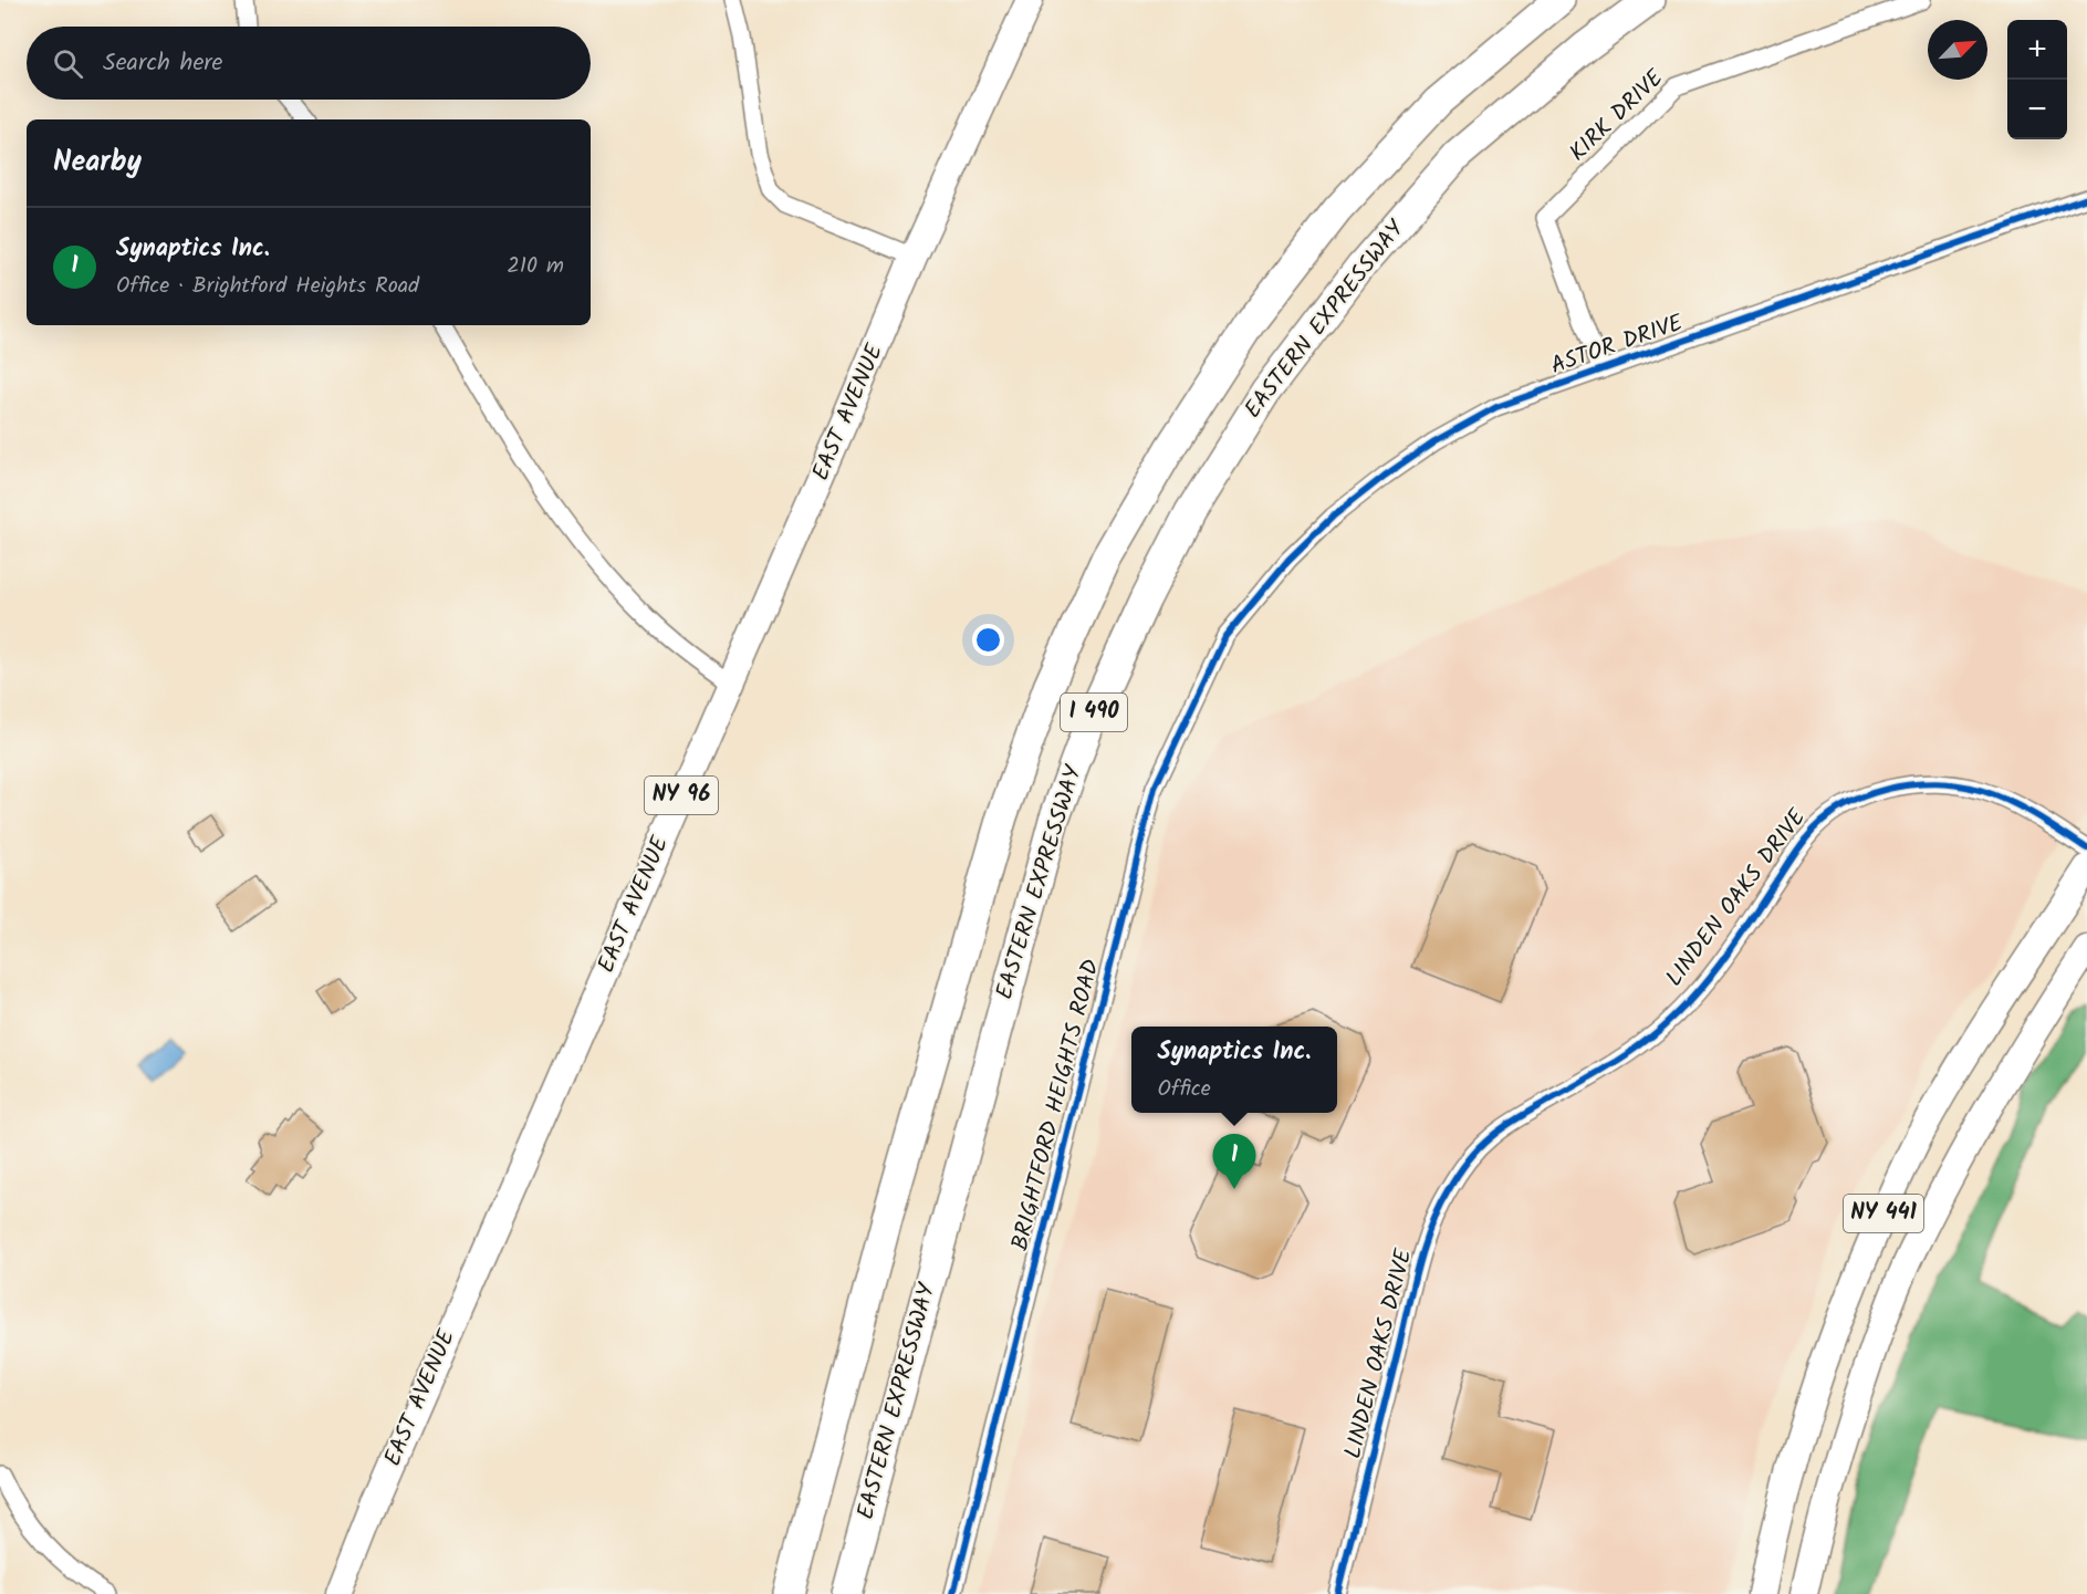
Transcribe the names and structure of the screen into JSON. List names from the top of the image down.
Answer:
{
  "streets": {
    "highway": ["EASTERN EXPRESSWAY", "I 490"],
    "main road": ["EAST AVENUE", "NY 96", "NY 441"],
    "street": [
      "KIRK DRIVE",
      "ASTOR DRIVE",
      "LINDEN OAKS DRIVE",
      "BRIGHTFORD HEIGHTS ROAD"
    ]
  },
  "crossings": [
    ["KIRK DRIVE", "ASTOR DRIVE"],
    ["ASTOR DRIVE", "BRIGHTFORD HEIGHTS ROAD"]
  ],
  "north": "top right",
  "page": {
    "map_buttons": ["+", "−"],
    "search": "Search here",
    "heading": "Nearby",
    "list": [
      {
        "mark": "1",
        "name": "Synaptics Inc.",
        "note": "Office · Brightford Heights Road",
        "value": "210 m"
      }
    ],
    "popup": ["Synaptics Inc.", "Office"],
    "pins": "1"
  }
}
